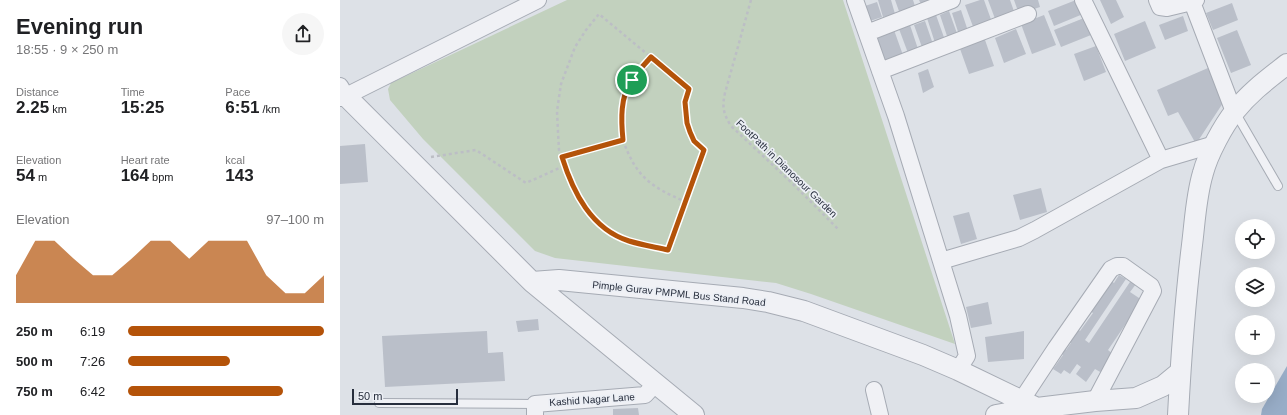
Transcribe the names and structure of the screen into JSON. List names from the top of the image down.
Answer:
{
  "streets": {
    "street": ["Pimple Gurav PMPML Bus Stand Road", "Kashid Nagar Lane"],
    "path": ["FootPath in Dianosour Garden"]
  },
  "scale_bar": "50 m",
  "page": {
    "heading": ["Evening run", "18:55 · 9 × 250 m"],
    "stats": [
      ["Distance", "2.25 km"],
      ["Time", "15:25"],
      ["Pace", "6:51 /km"],
      ["Elevation", "54 m"],
      ["Heart rate", "164 bpm"],
      ["kcal", "143"]
    ],
    "chart": ["Elevation", "97–100 m"],
    "map_buttons": ["+", "−"],
    "list": [
      {
        "name": "250 m",
        "note": "6:19"
      },
      {
        "name": "500 m",
        "note": "7:26"
      },
      {
        "name": "750 m",
        "note": "6:42"
      }
    ],
    "scale": "50 m"
  }
}
